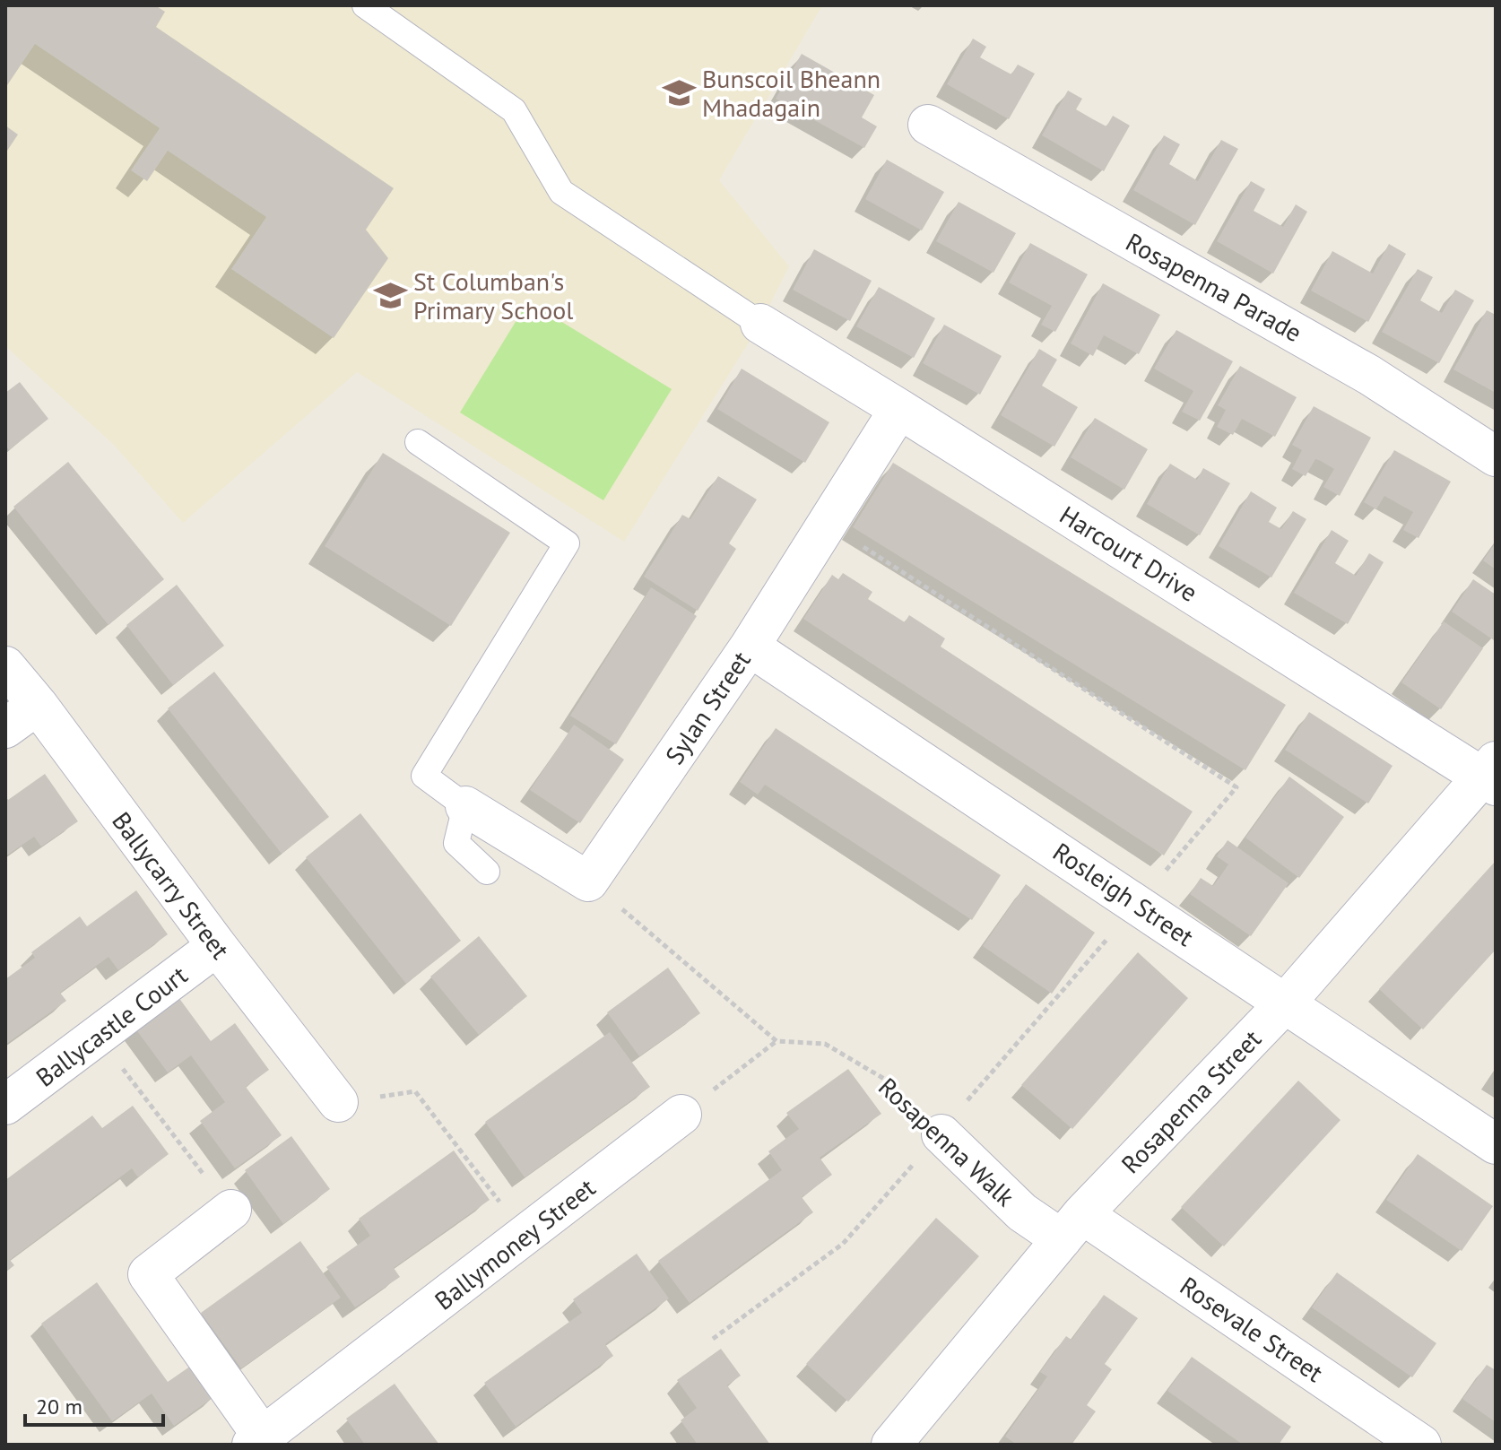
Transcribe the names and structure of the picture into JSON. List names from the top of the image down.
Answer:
{
  "streets": {
    "street": [
      "Rosapenna Parade",
      "Harcourt Drive",
      "Sylan Street",
      "Ballycarry Street",
      "Rosleigh Street",
      "Ballycastle Court",
      "Rosapenna Street",
      "Rosapenna Walk",
      "Ballymoney Street",
      "Rosevale Street"
    ]
  },
  "crossings": [
    ["Harcourt Drive", "Sylan Street"],
    ["Harcourt Drive", "Rosapenna Street"],
    ["Sylan Street", "Rosleigh Street"],
    ["Ballycarry Street", "Ballycastle Court"],
    ["Rosleigh Street", "Rosapenna Street"],
    ["Rosapenna Street", "Rosapenna Walk"],
    ["Rosapenna Street", "Rosevale Street"],
    ["Rosapenna Walk", "Rosevale Street"]
  ],
  "places": {
    "school or university": ["Bunscoil Bheann Mhadagain", "St Columban's Primary School"]
  },
  "scale_bar": "20 m"
}
